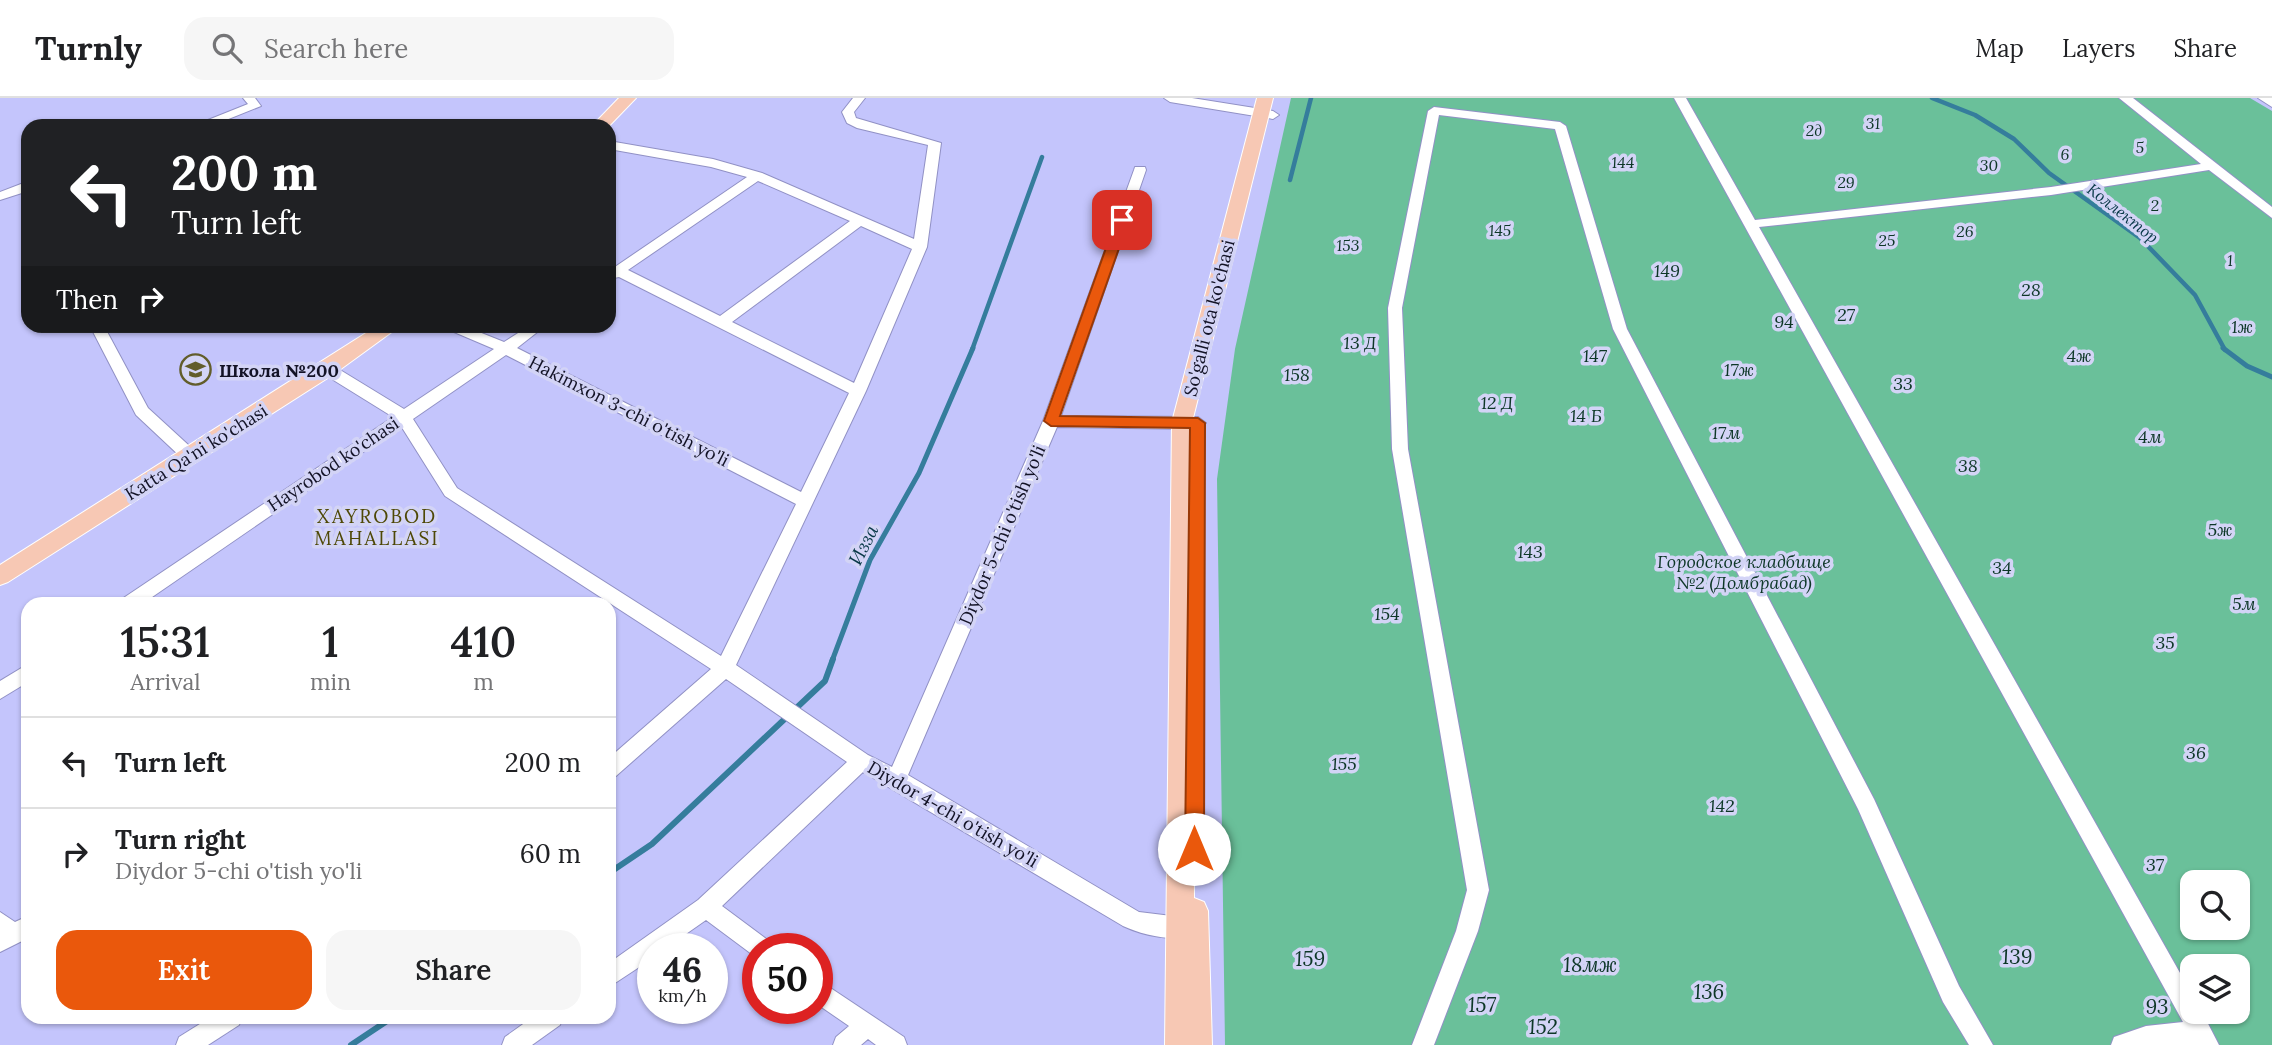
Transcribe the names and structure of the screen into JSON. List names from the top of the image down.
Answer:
{
  "streets": {
    "main road": ["So'galli ota ko'chasi", "Katta Qa'ni ko'chasi"],
    "street": [
      "Hakimxon 3-chi o'tish yo'li",
      "Hayrobod ko'chasi",
      "Diydor 5-chi o'tish yo'li",
      "Diydor 4-chi o'tish yo'li"
    ]
  },
  "crossings": [
    ["So'galli ota ko'chasi", "Diydor 4-chi o'tish yo'li"],
    ["Hakimxon 3-chi o'tish yo'li", "Hayrobod ko'chasi"],
    ["Hayrobod ko'chasi", "Diydor 4-chi o'tish yo'li"],
    ["Diydor 5-chi o'tish yo'li", "Diydor 4-chi o'tish yo'li"]
  ],
  "districts": ["XAYROBOD MAHALLASI"],
  "water": ["Коллектор", "Изза"],
  "parks": [
    "31",
    "2д",
    "5",
    "6",
    "144",
    "30",
    "29",
    "2",
    "145",
    "26",
    "25",
    "153",
    "1",
    "149",
    "28",
    "27",
    "94",
    "1ж",
    "13 Д",
    "147",
    "4ж",
    "17ж",
    "158",
    "33",
    "12 Д",
    "14 Б",
    "17м",
    "4м",
    "38",
    "5ж",
    "143",
    "Городское кладбище №2 (Домбрабад)",
    "34",
    "5м",
    "154",
    "35",
    "36",
    "155",
    "142",
    "37",
    "139",
    "159",
    "18мж",
    "136",
    "157",
    "93",
    "152"
  ],
  "places": {
    "school or university": ["Школа №200"]
  },
  "page": {
    "header": "Turnly",
    "search": "Search here",
    "nav": ["Map", "Layers", "Share"],
    "turn": ["200 m", "Turn left"],
    "then": "Then",
    "eta": [
      "15:31",
      "Arrival",
      "1",
      "min",
      "410",
      "m"
    ],
    "list": [
      {
        "name": "Turn left",
        "value": "200 m"
      },
      {
        "name": "Turn right",
        "note": "Diydor 5-chi o'tish yo'li",
        "value": "60 m"
      }
    ],
    "buttons": ["Exit", "Share"],
    "speed": "46 km/h",
    "limit": "50"
  }
}
